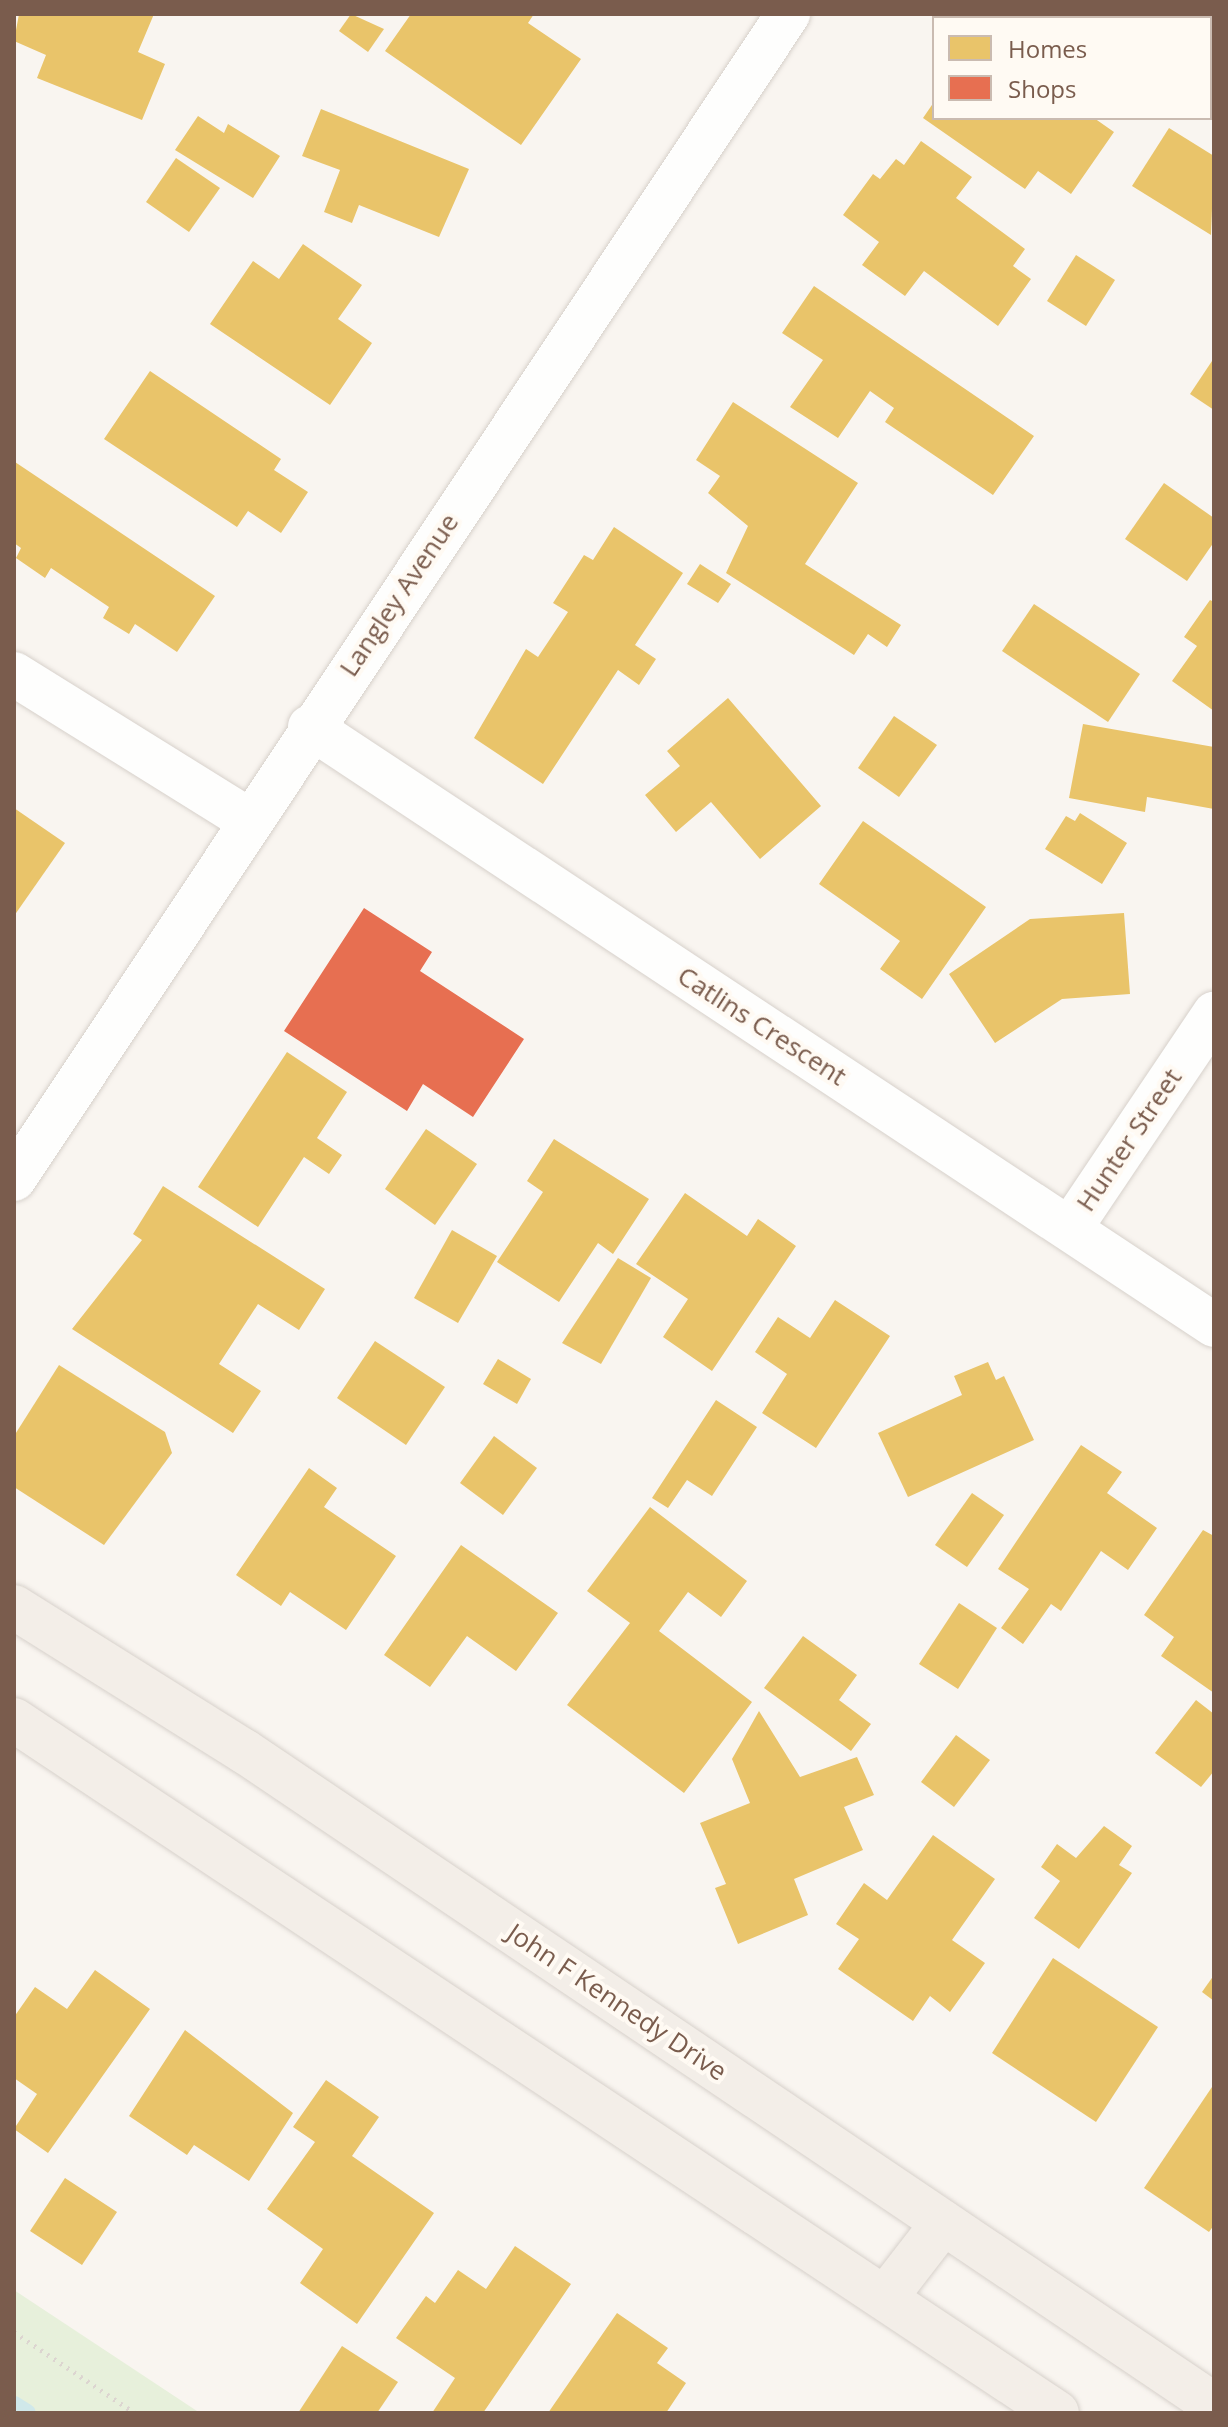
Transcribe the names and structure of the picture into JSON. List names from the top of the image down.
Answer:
{
  "streets": {
    "main road": ["John F Kennedy Drive"],
    "street": ["Langley Avenue", "Catlins Crescent", "Hunter Street"]
  },
  "crossings": [
    ["Langley Avenue", "Catlins Crescent"],
    ["Catlins Crescent", "Hunter Street"]
  ],
  "legend": ["Homes", "Shops"]
}
